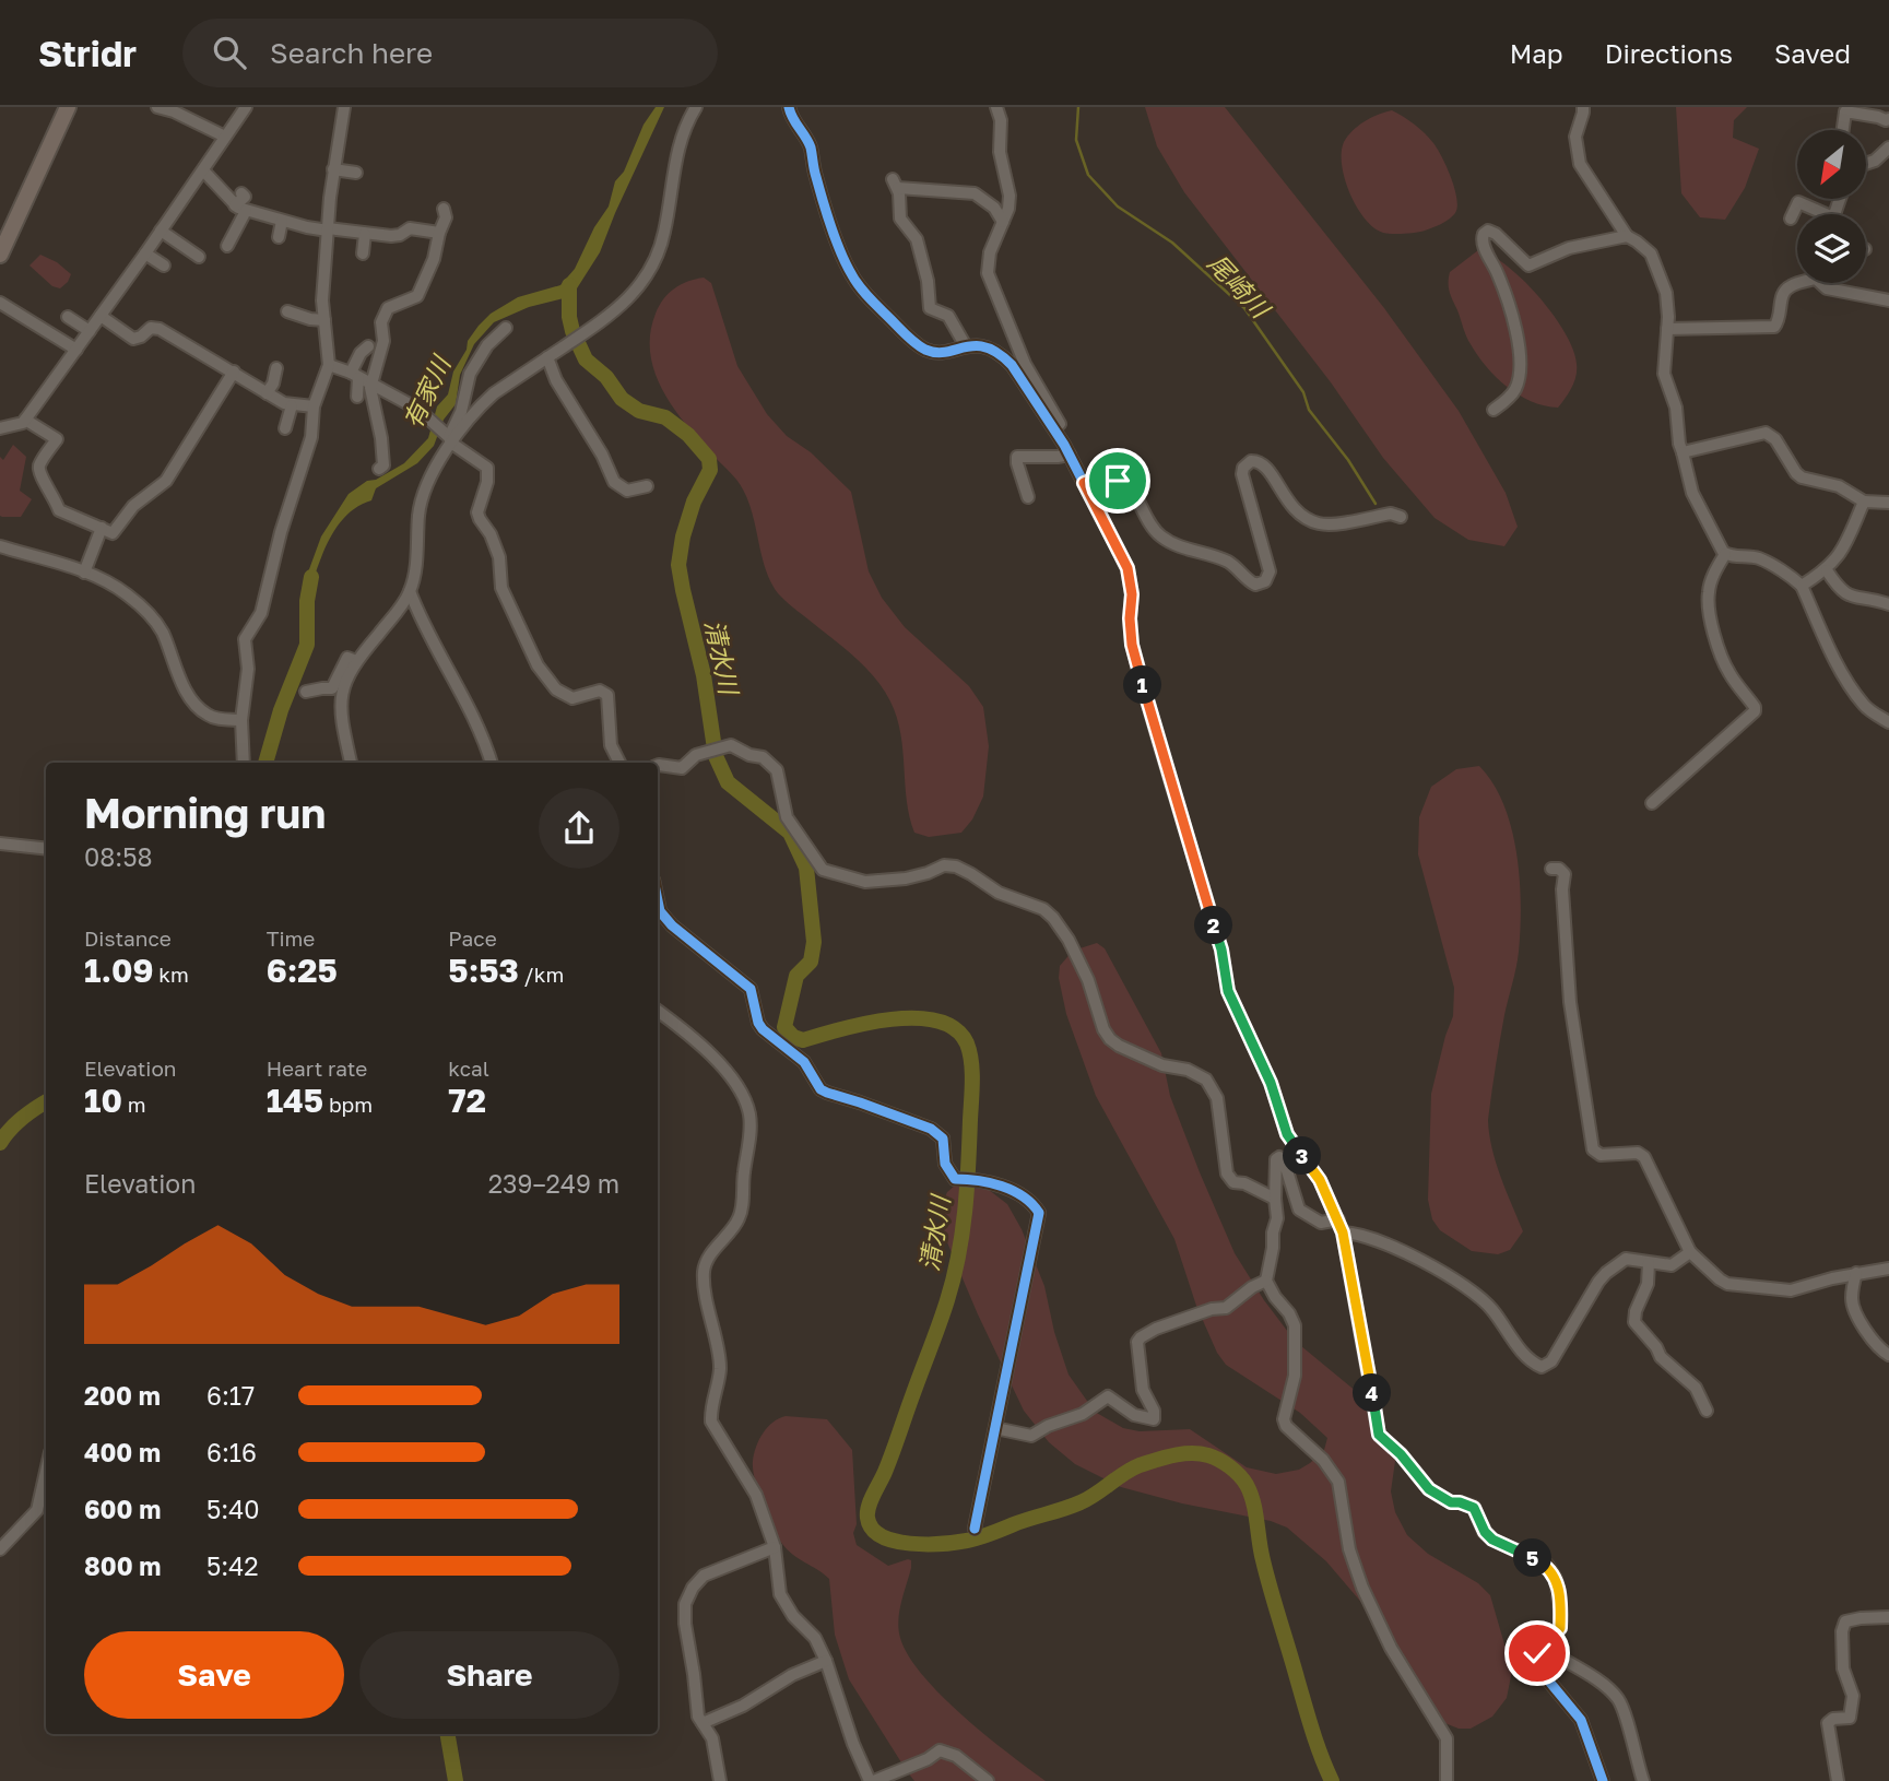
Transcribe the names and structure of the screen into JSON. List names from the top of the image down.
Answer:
{
  "water": ["尾崎川", "有家川", "清水川"],
  "north": "bottom left",
  "page": {
    "header": "Stridr",
    "search": "Search here",
    "nav": ["Map", "Directions", "Saved"],
    "pins": [
      "1",
      "2",
      "3",
      "4",
      "5"
    ],
    "heading": ["Morning run", "08:58"],
    "stats": [
      ["Distance", "1.09 km"],
      ["Time", "6:25"],
      ["Pace", "5:53 /km"],
      ["Elevation", "10 m"],
      ["Heart rate", "145 bpm"],
      ["kcal", "72"]
    ],
    "chart": ["Elevation", "239–249 m"],
    "list": [
      {
        "name": "200 m",
        "note": "6:17"
      },
      {
        "name": "400 m",
        "note": "6:16"
      },
      {
        "name": "600 m",
        "note": "5:40"
      },
      {
        "name": "800 m",
        "note": "5:42"
      }
    ],
    "buttons": ["Save", "Share"]
  }
}
